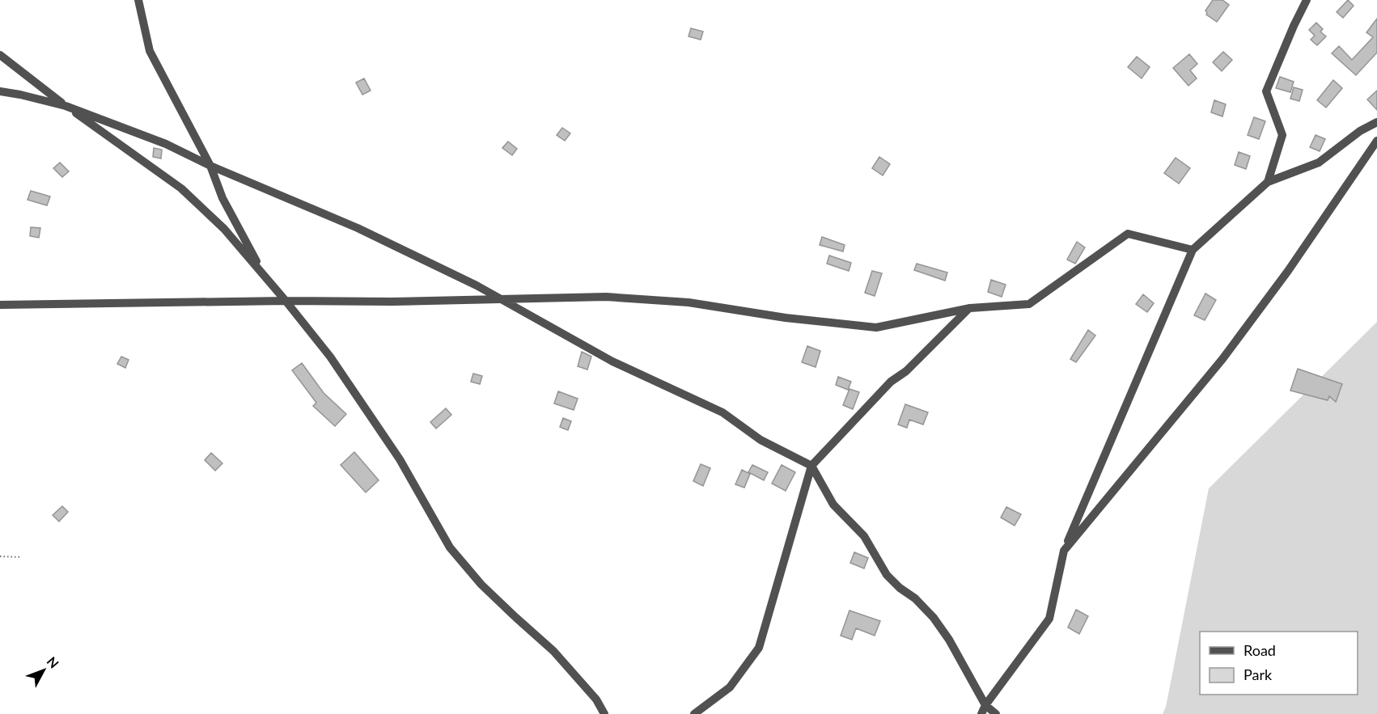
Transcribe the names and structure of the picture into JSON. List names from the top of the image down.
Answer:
{
  "legend": ["Road", "Park"],
  "north": "top right"
}
